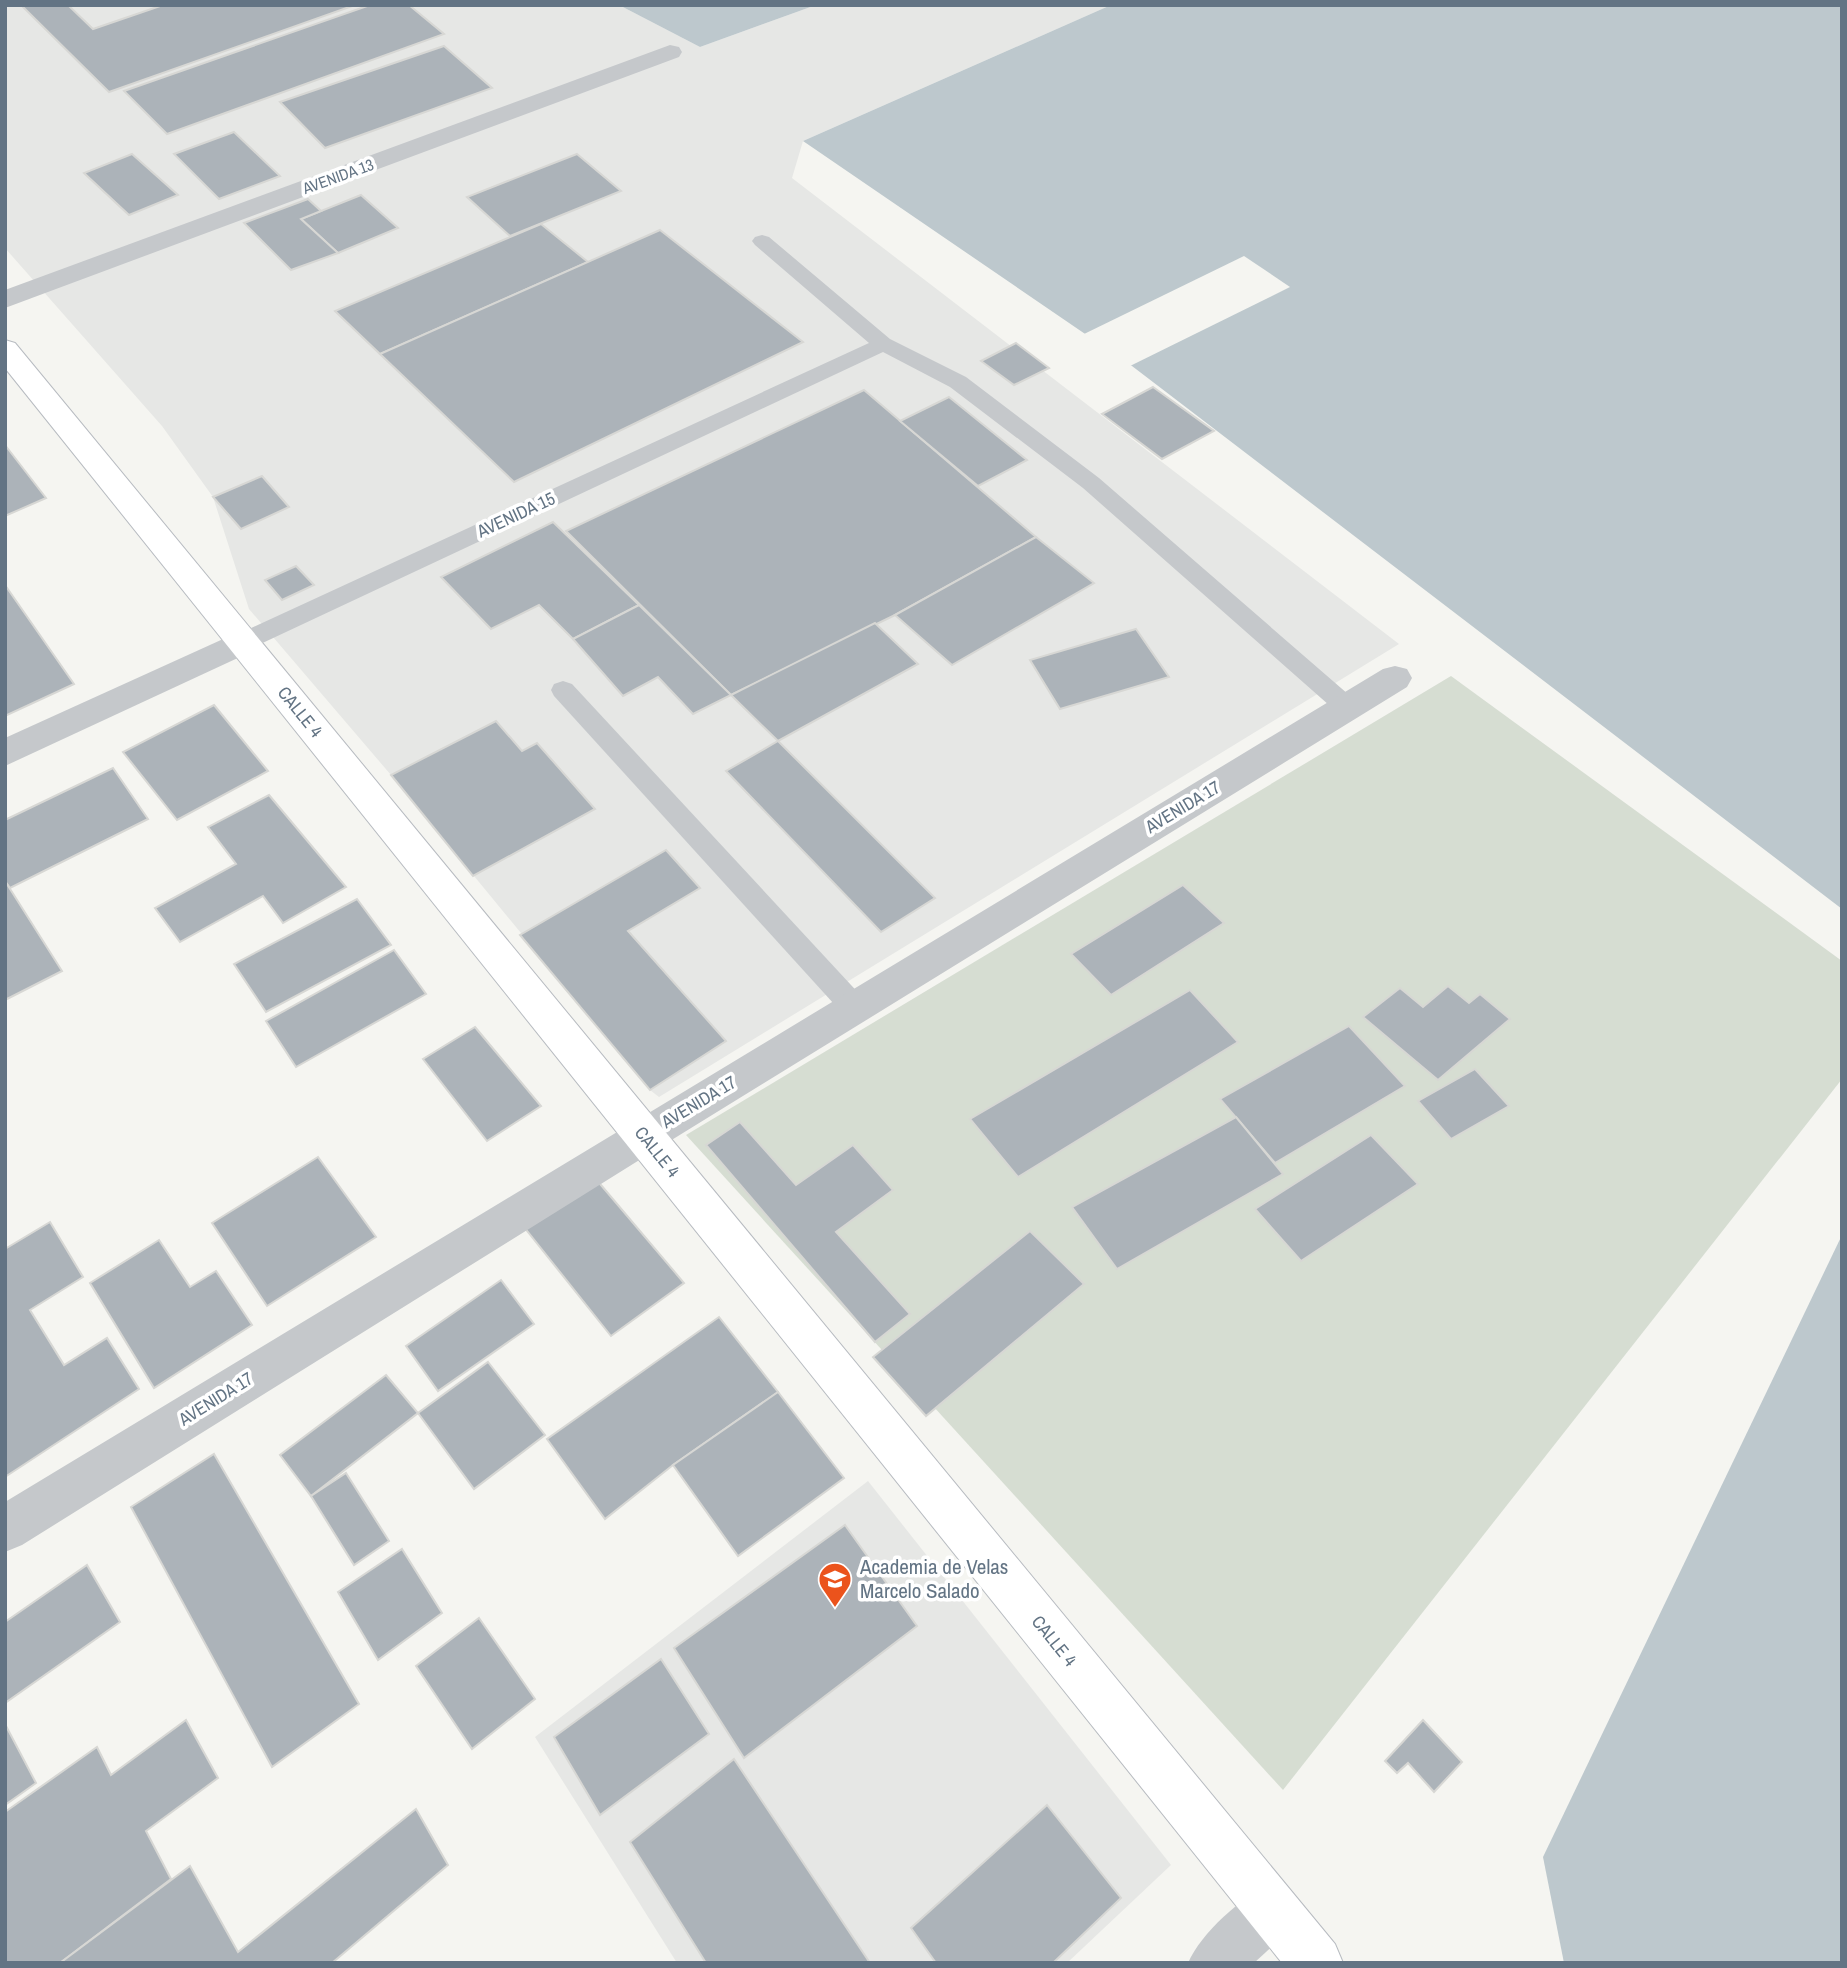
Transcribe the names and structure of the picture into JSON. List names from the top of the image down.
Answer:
{
  "streets": {
    "street": [
      "AVENIDA 13",
      "AVENIDA 15",
      "CALLE 4",
      "AVENIDA 17"
    ]
  },
  "crossings": [
    ["AVENIDA 15", "CALLE 4"],
    ["CALLE 4", "AVENIDA 17"]
  ],
  "places": {
    "school or university": ["Academia de Velas Marcelo Salado"]
  }
}
